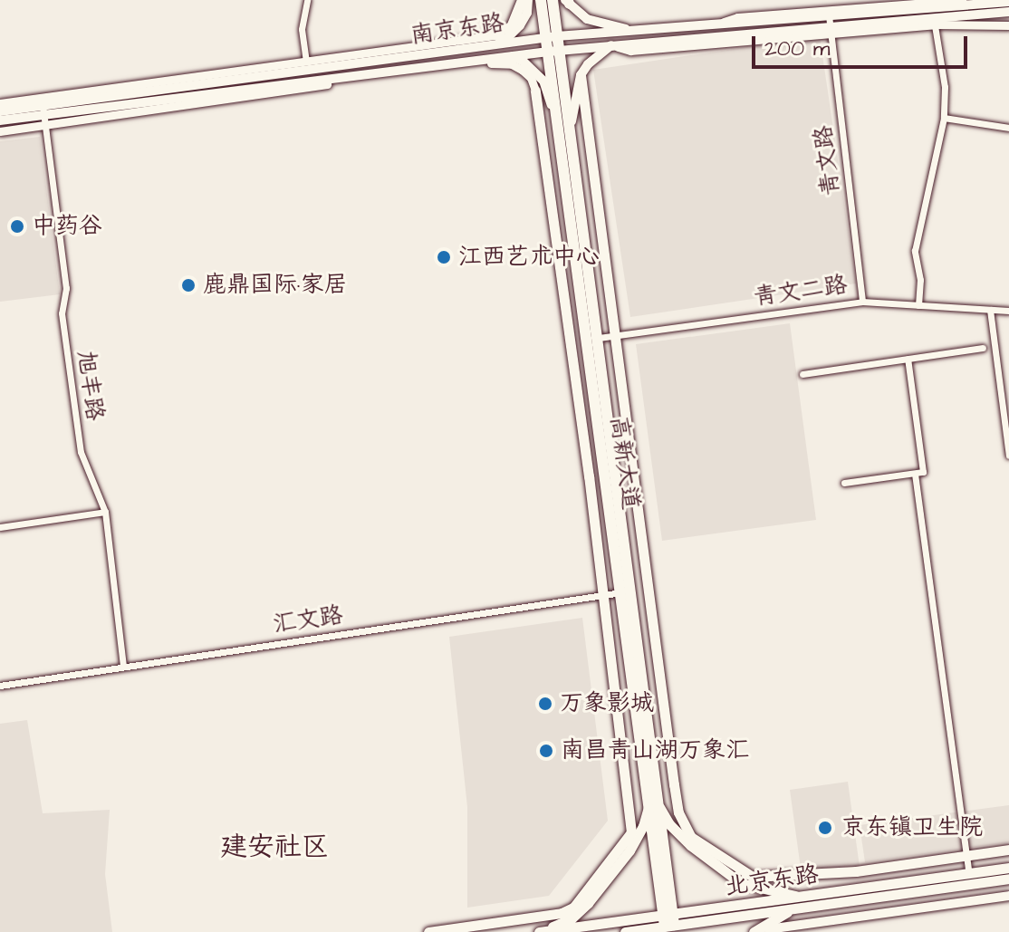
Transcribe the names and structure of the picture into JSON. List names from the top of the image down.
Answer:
{
  "streets": {
    "highway": ["高新大道"],
    "main road": ["南京东路", "北京东路"],
    "street": [
      "青文路",
      "青文二路",
      "旭丰路",
      "汇文路"
    ]
  },
  "crossings": [
    ["南京东路", "青文路"],
    ["南京东路", "旭丰路"],
    ["南京东路", "高新大道"],
    ["青文路", "青文二路"],
    ["青文二路", "高新大道"],
    ["旭丰路", "汇文路"],
    ["高新大道", "汇文路"],
    ["高新大道", "北京东路"]
  ],
  "districts": ["建安社区"],
  "places": [
    "中药谷",
    "江西艺术中心",
    "鹿鼎国际·家居",
    "万象影城",
    "南昌青山湖万象汇",
    "京东镇卫生院"
  ],
  "scale_bar": "200 m"
}
